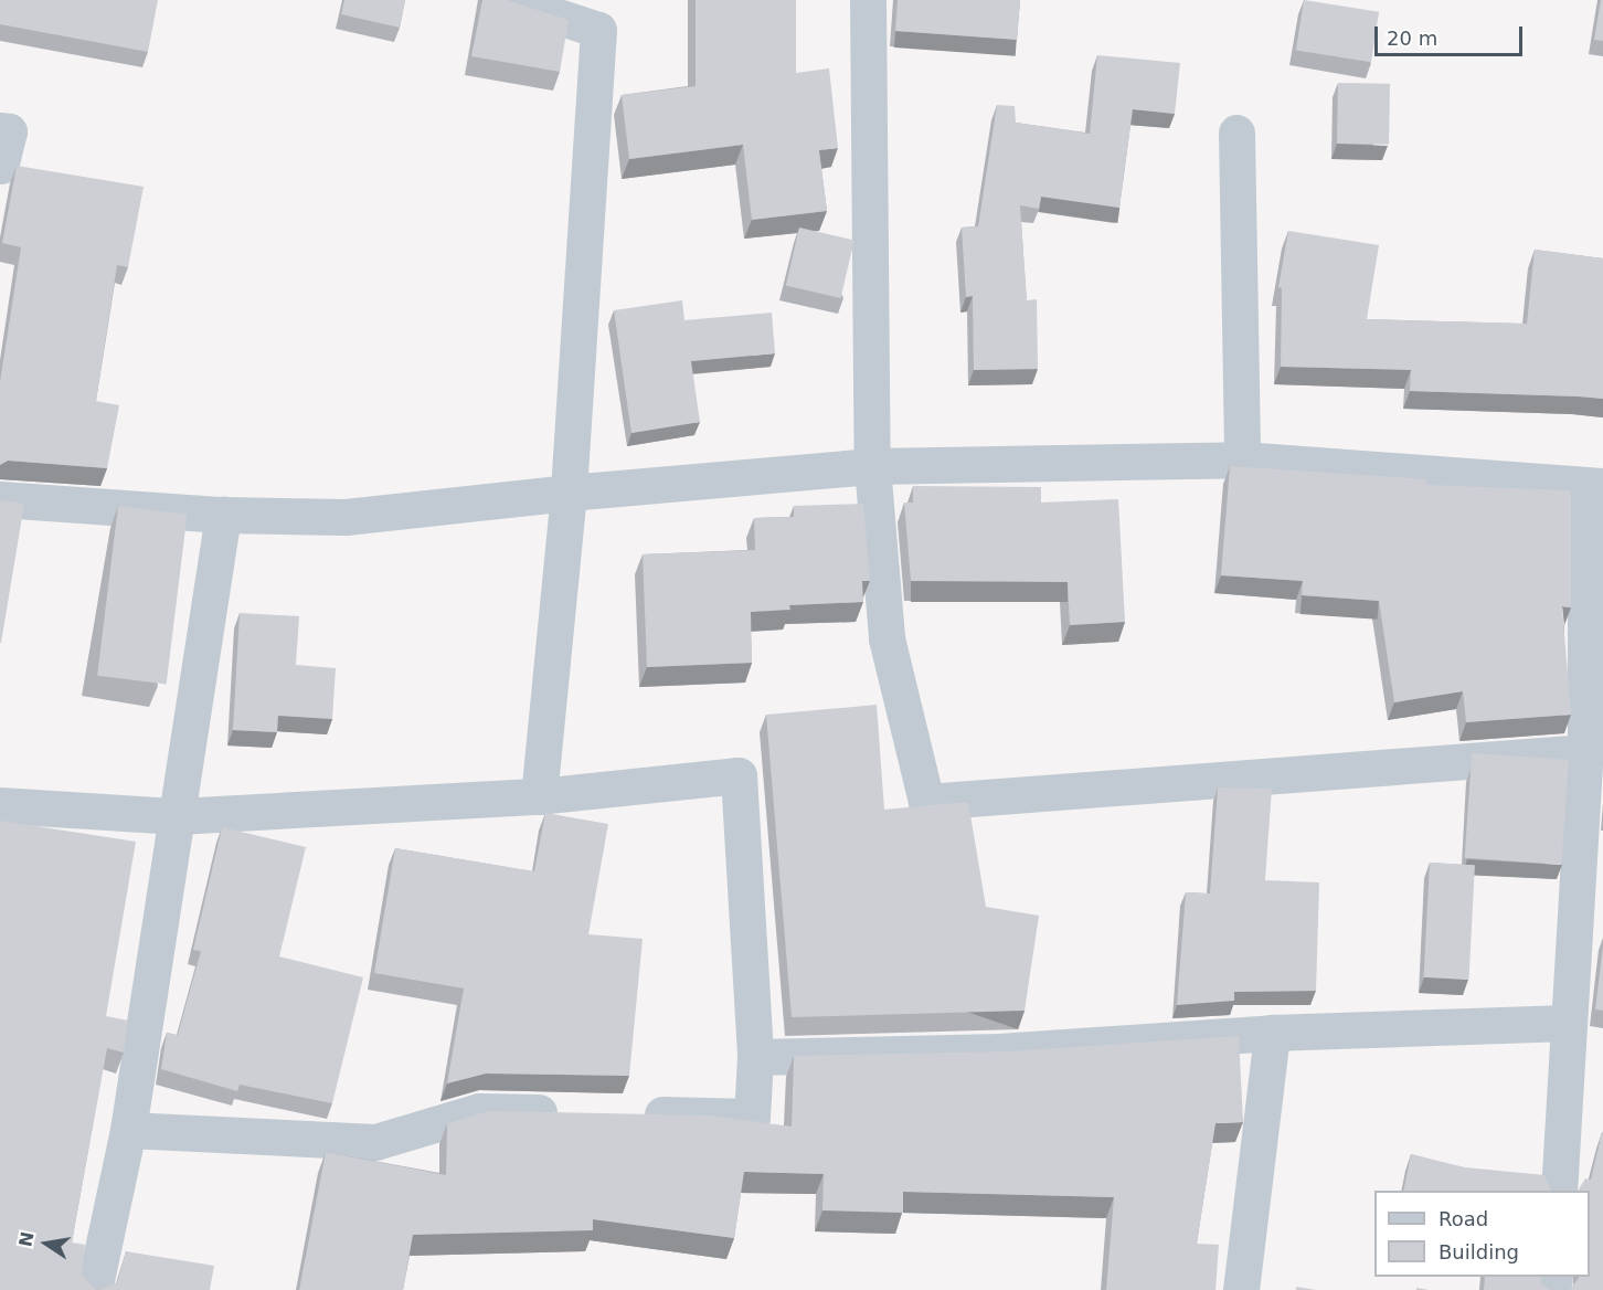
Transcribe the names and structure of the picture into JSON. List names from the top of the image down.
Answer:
{
  "legend": ["Road", "Building"],
  "scale_bar": "20 m",
  "north": "left"
}
